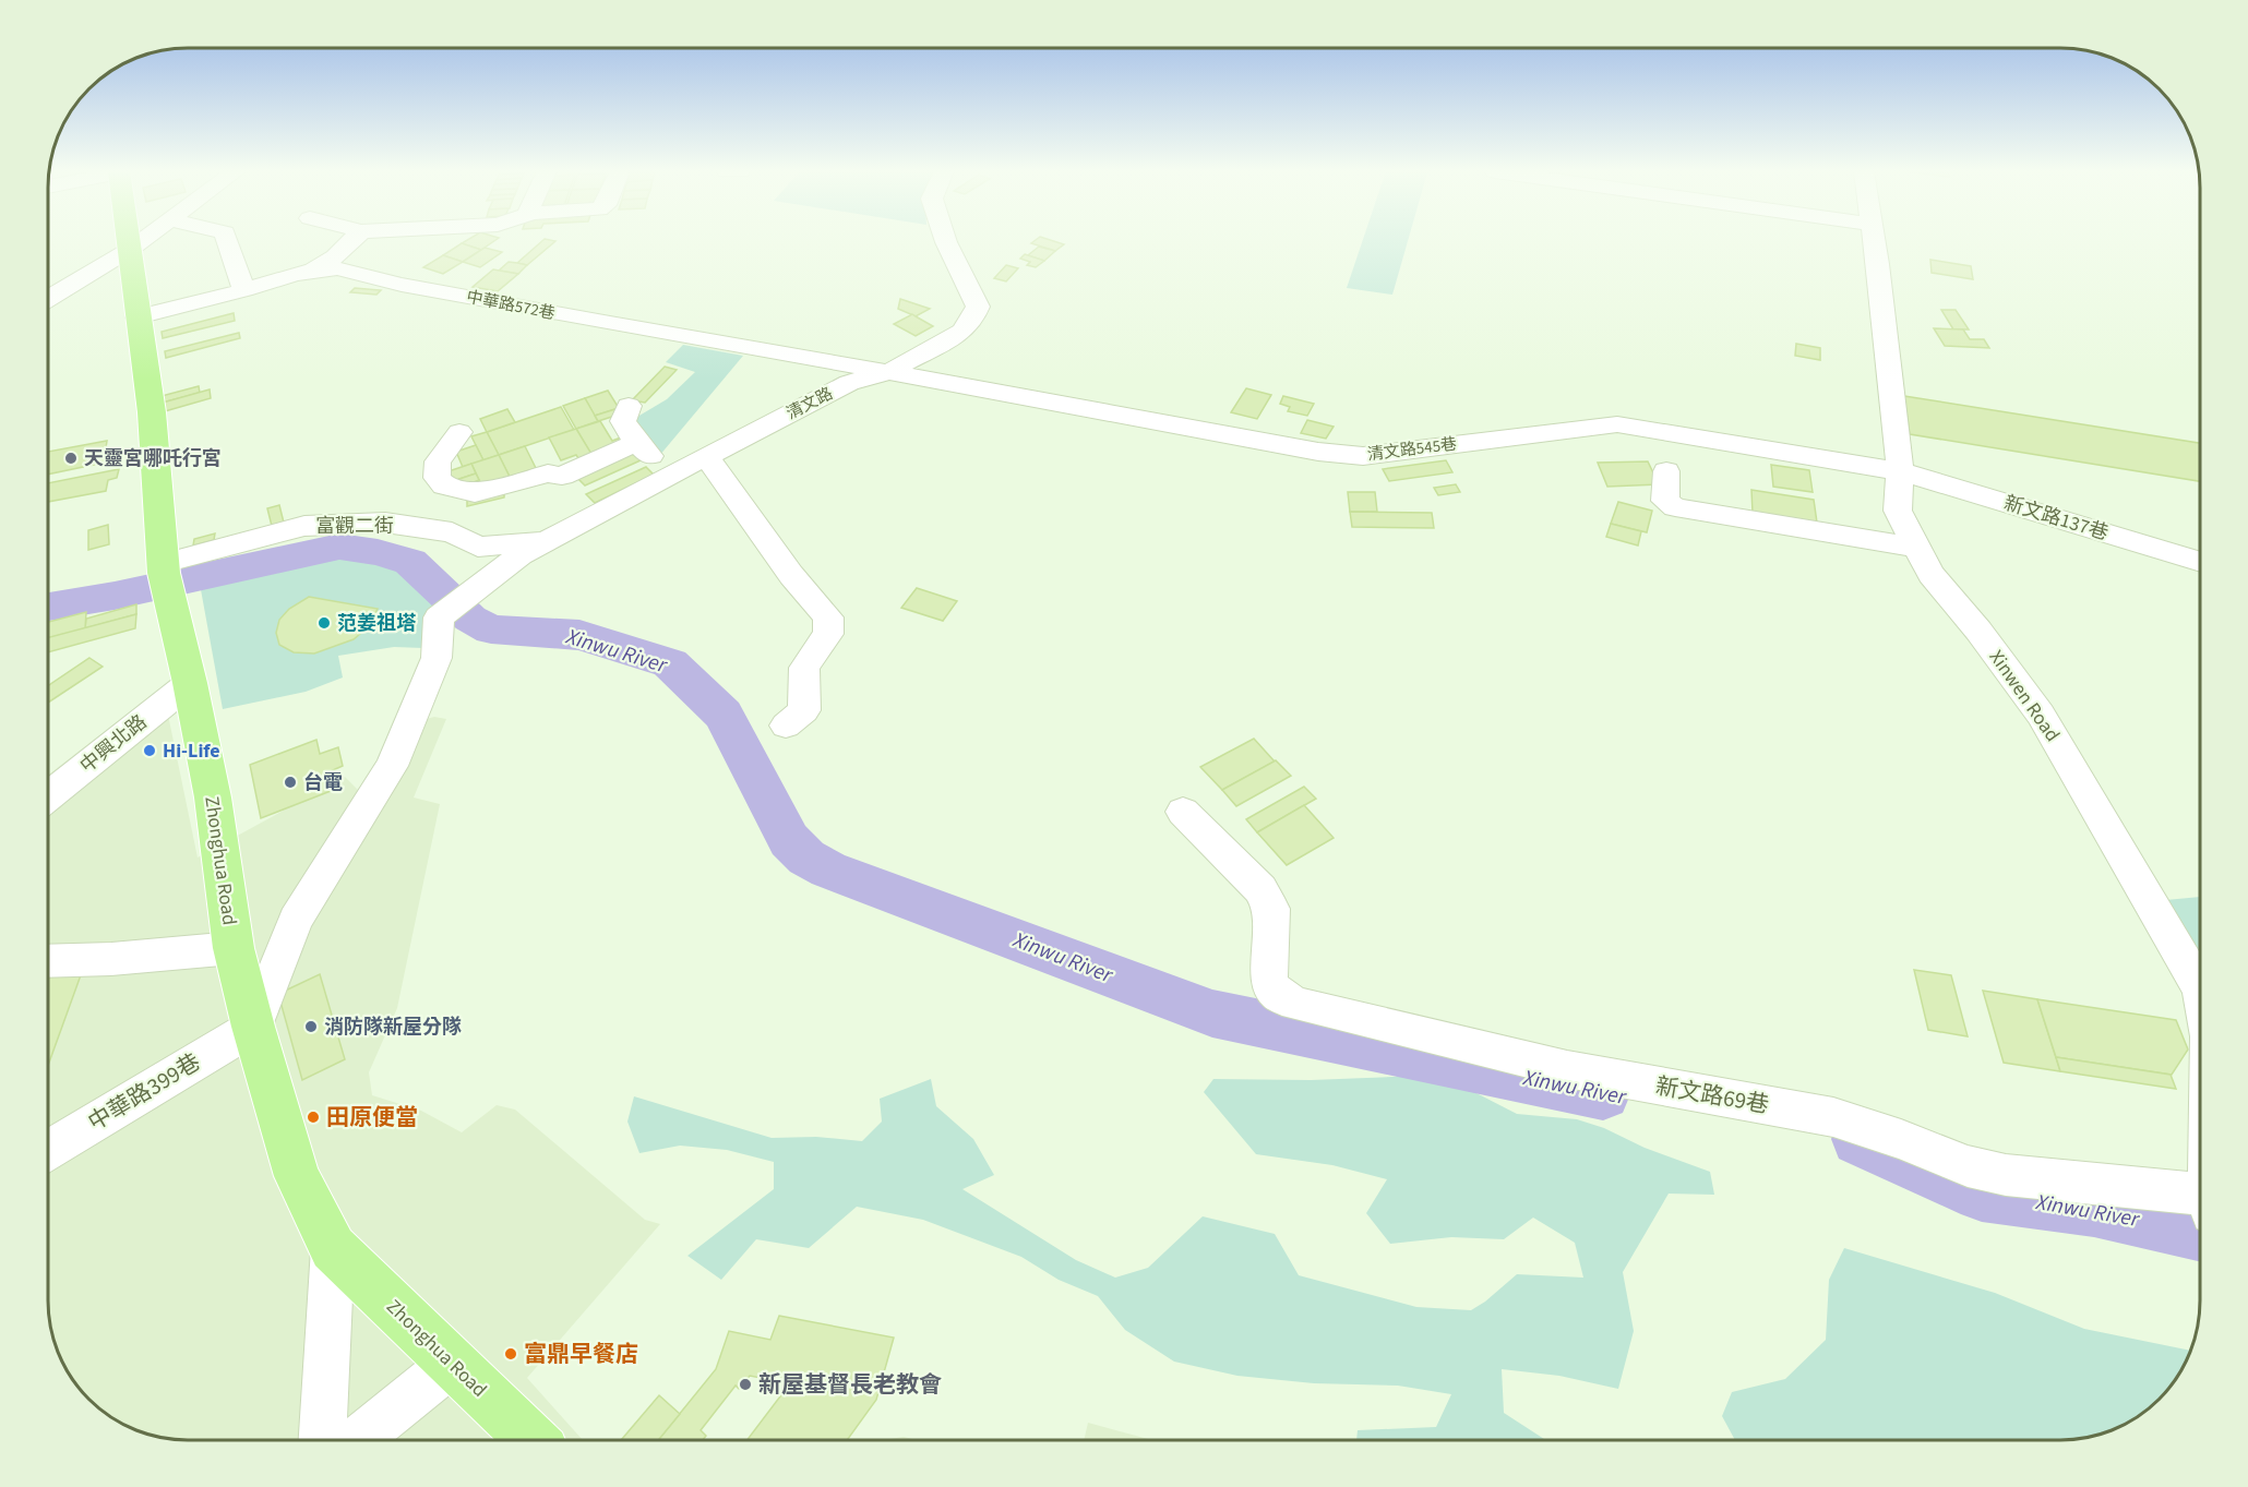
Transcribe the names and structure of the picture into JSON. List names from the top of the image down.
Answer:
{
  "streets": {
    "main road": ["Zhonghua Road"],
    "street": [
      "中華路572巷",
      "清文路",
      "清文路545巷",
      "新文路137巷",
      "富觀二街",
      "Xinwen Road",
      "中興北路",
      "中華路399巷",
      "新文路69巷"
    ]
  },
  "crossings": [
    ["中華路572巷", "清文路"],
    ["中華路572巷", "清文路545巷"],
    ["中華路572巷", "Zhonghua Road"],
    ["清文路", "清文路545巷"],
    ["清文路", "富觀二街"],
    ["清文路", "Zhonghua Road"],
    ["清文路", "中華路399巷"],
    ["清文路545巷", "新文路137巷"],
    ["清文路545巷", "Xinwen Road"],
    ["新文路137巷", "Xinwen Road"],
    ["富觀二街", "Zhonghua Road"],
    ["中興北路", "Zhonghua Road"],
    ["Zhonghua Road", "中華路399巷"]
  ],
  "water": ["Xinwu River"],
  "places": [
    "天靈宮哪吒行宮",
    "范姜祖塔",
    "Hi-Life",
    "台電",
    "消防隊新屋分隊",
    "田原便當",
    "富鼎早餐店",
    "新屋基督長老教會"
  ]
}
